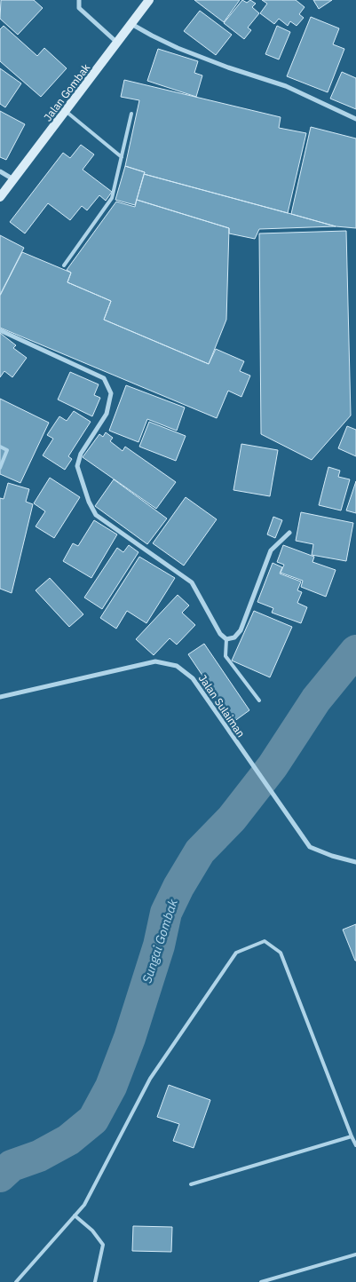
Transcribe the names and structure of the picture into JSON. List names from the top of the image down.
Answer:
{
  "streets": {
    "main road": ["Jalan Gombak"],
    "street": ["Jalan Sulaiman"]
  },
  "water": ["Sungai Gombak"]
}
